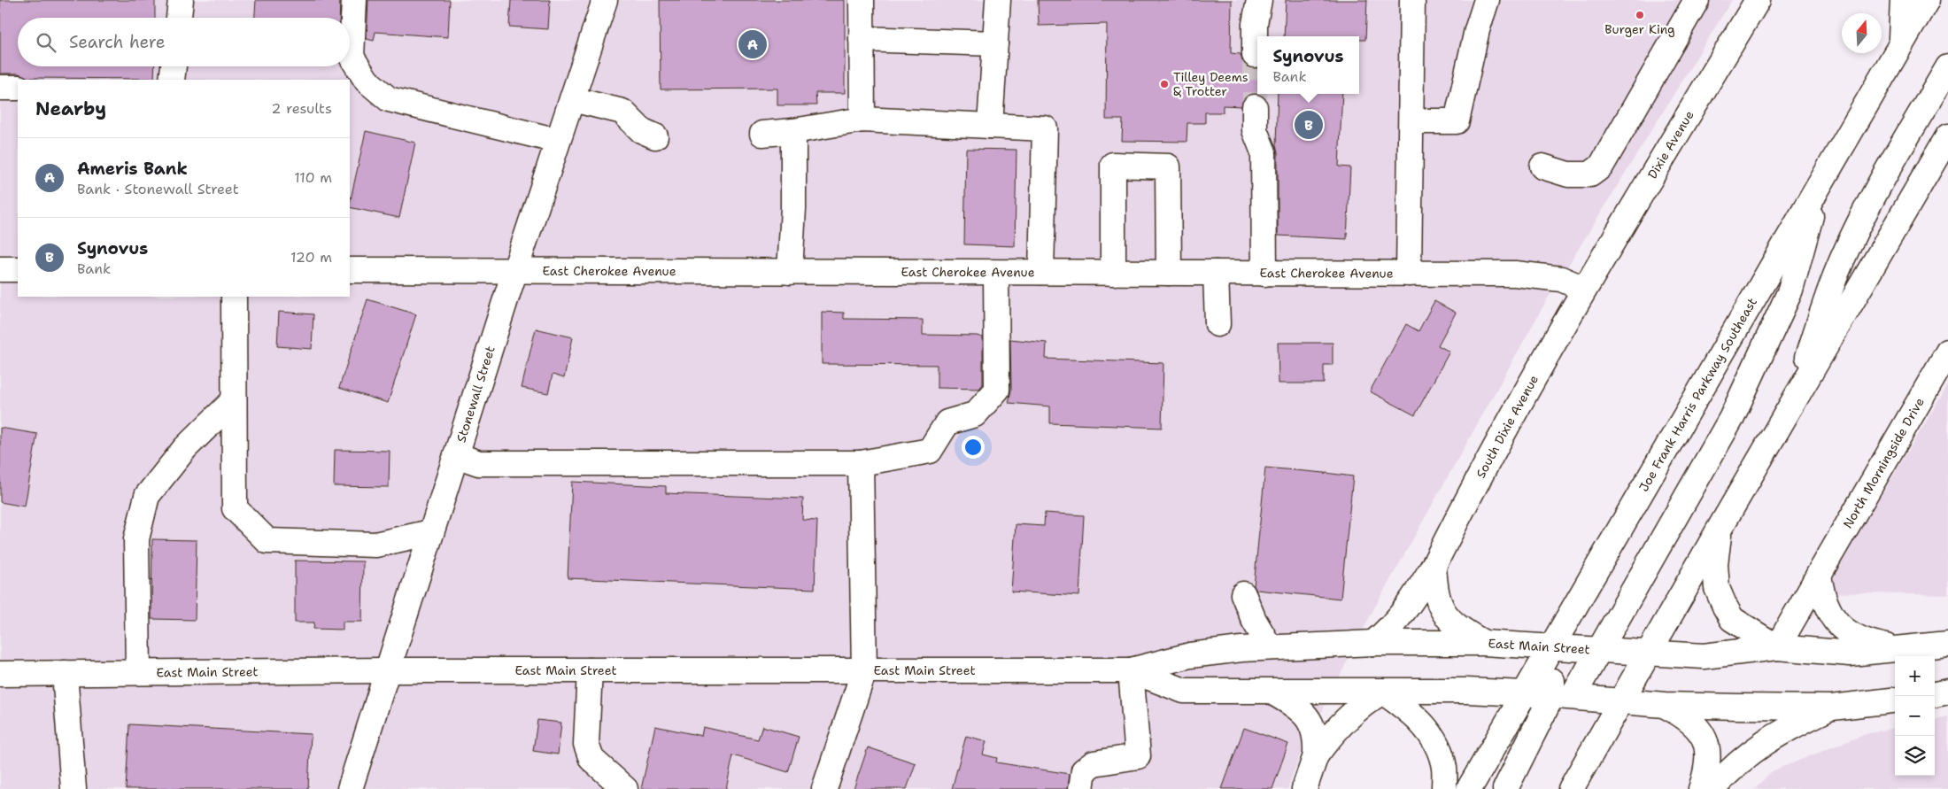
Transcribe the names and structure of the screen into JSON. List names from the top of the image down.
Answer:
{
  "streets": {
    "main road": [
      "Dixie Avenue",
      "East Cherokee Avenue",
      "Stonewall Street",
      "Joe Frank Harris Parkway Southeast",
      "South Dixie Avenue",
      "North Morningside Drive",
      "East Main Street"
    ]
  },
  "crossings": [
    ["Dixie Avenue", "East Cherokee Avenue"],
    ["Dixie Avenue", "South Dixie Avenue"],
    ["East Cherokee Avenue", "Stonewall Street"],
    ["East Cherokee Avenue", "South Dixie Avenue"],
    ["Stonewall Street", "East Main Street"],
    ["Joe Frank Harris Parkway Southeast", "East Main Street"],
    ["South Dixie Avenue", "East Main Street"],
    ["North Morningside Drive", "East Main Street"]
  ],
  "places": ["Burger King", "Tilley Deems & Trotter"],
  "north": "top",
  "page": {
    "search": "Search here",
    "pins": ["A", "B"],
    "popup": ["Synovus", "Bank"],
    "heading": ["Nearby", "2 results"],
    "list": [
      {
        "mark": "A",
        "name": "Ameris Bank",
        "note": "Bank · Stonewall Street",
        "value": "110 m"
      },
      {
        "mark": "B",
        "name": "Synovus",
        "note": "Bank",
        "value": "120 m"
      }
    ],
    "map_buttons": ["+", "−"]
  }
}
